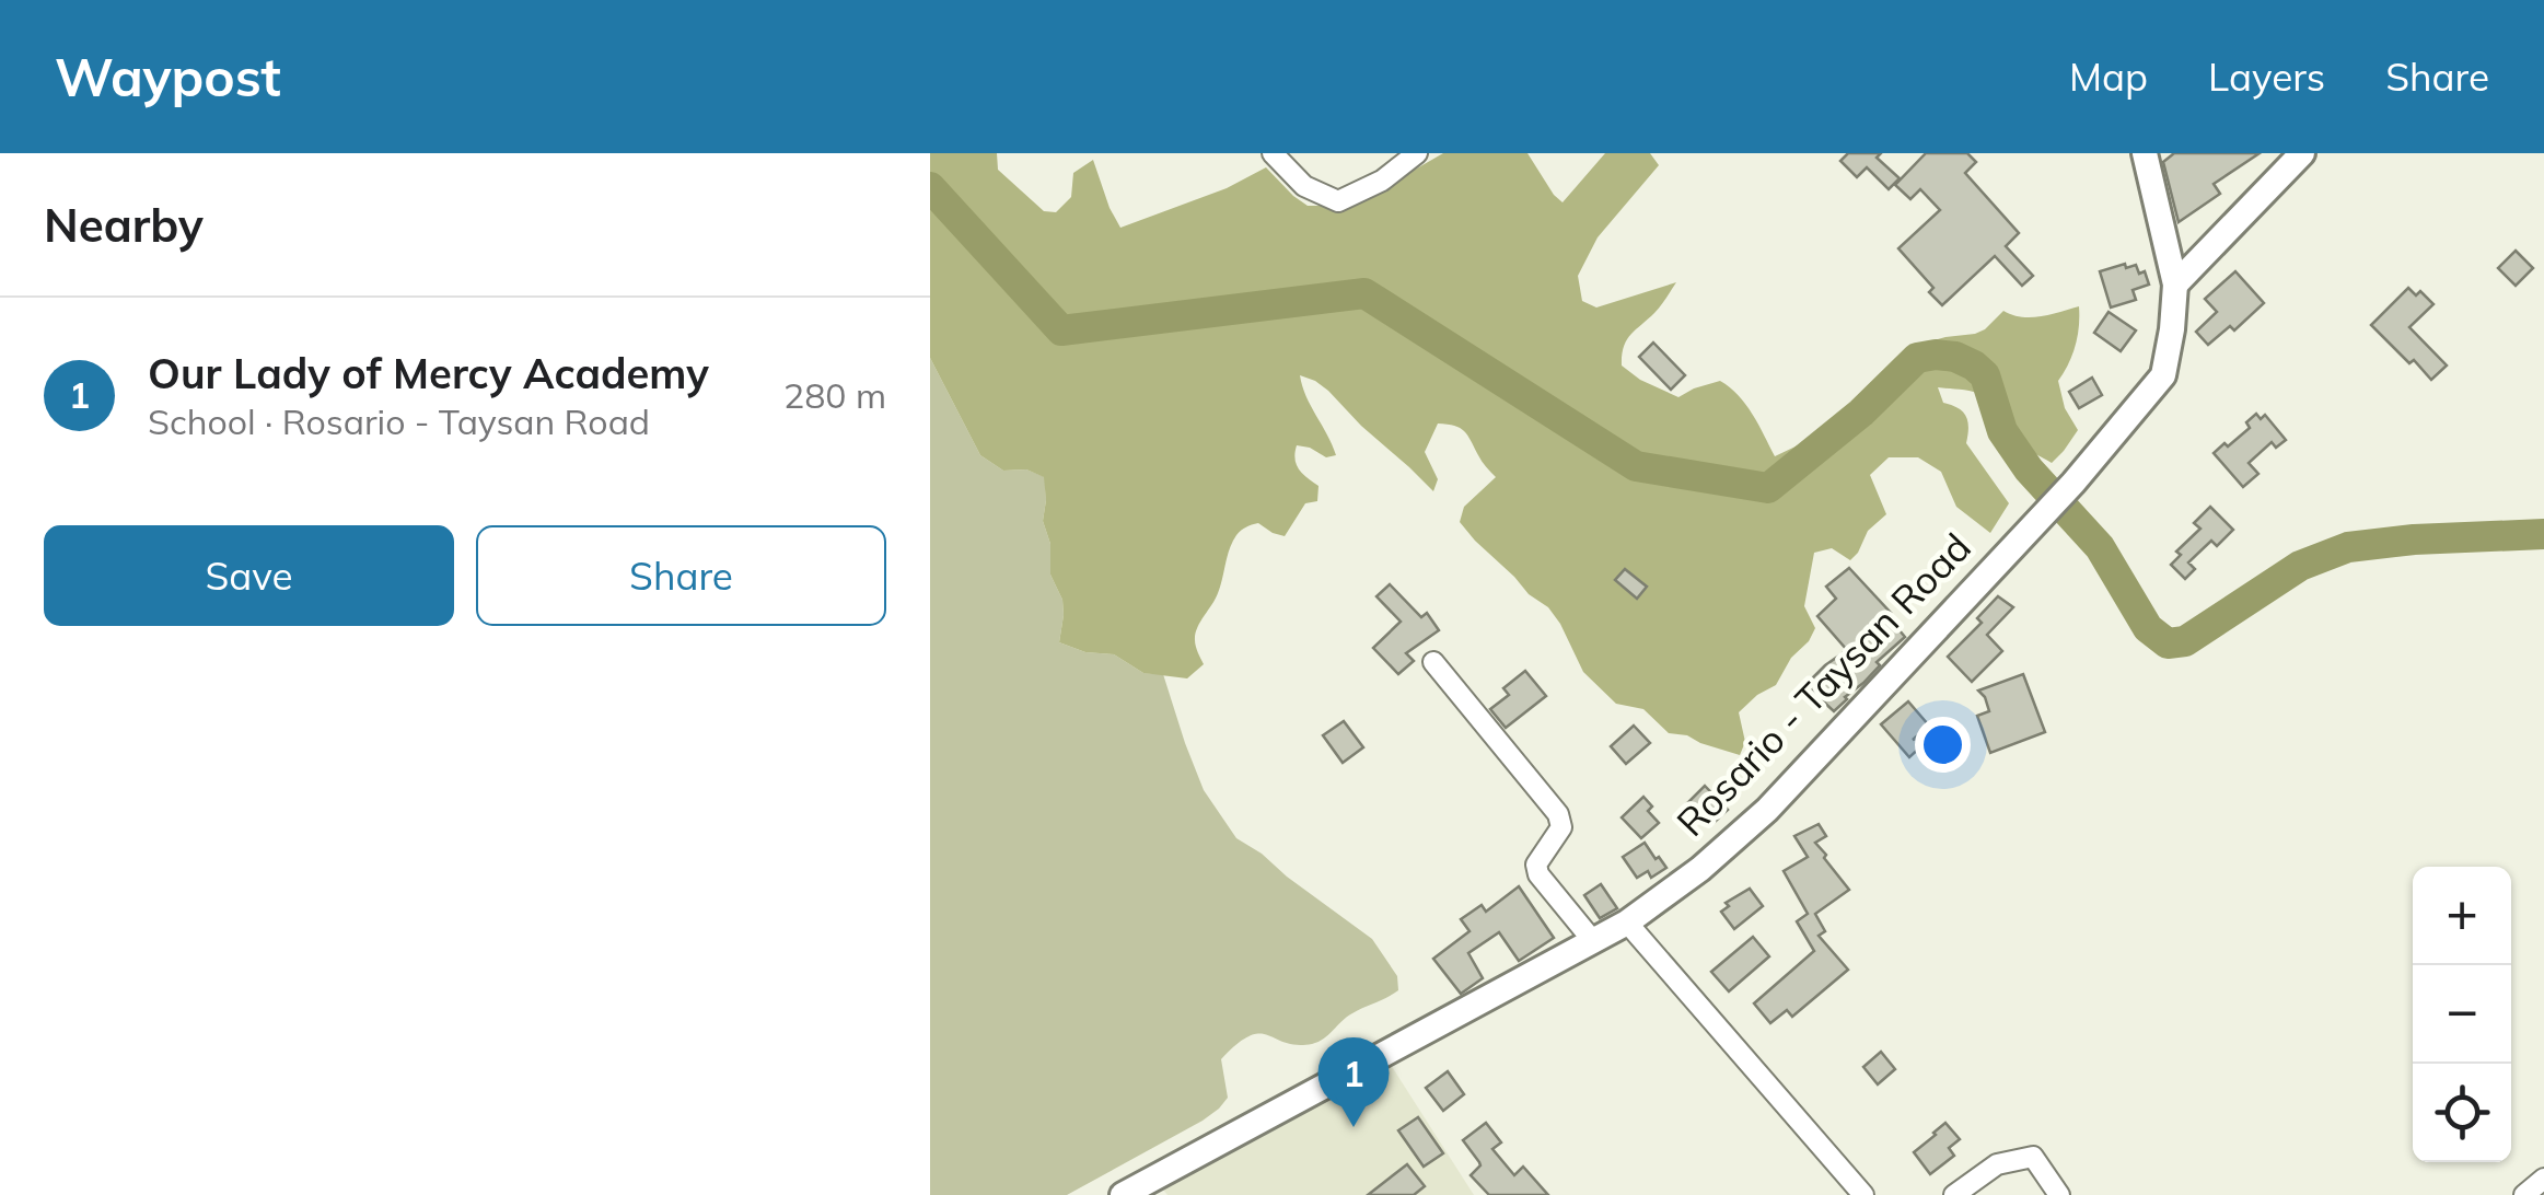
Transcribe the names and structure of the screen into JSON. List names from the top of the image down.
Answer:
{
  "streets": {
    "main road": ["Rosario - Taysan Road"]
  },
  "page": {
    "header": "Waypost",
    "nav": ["Map", "Layers", "Share"],
    "heading": "Nearby",
    "list": [
      {
        "mark": "1",
        "name": "Our Lady of Mercy Academy",
        "note": "School · Rosario - Taysan Road",
        "value": "280 m"
      }
    ],
    "buttons": ["Save", "Share"],
    "map_buttons": ["+", "−"],
    "pins": "1"
  }
}
